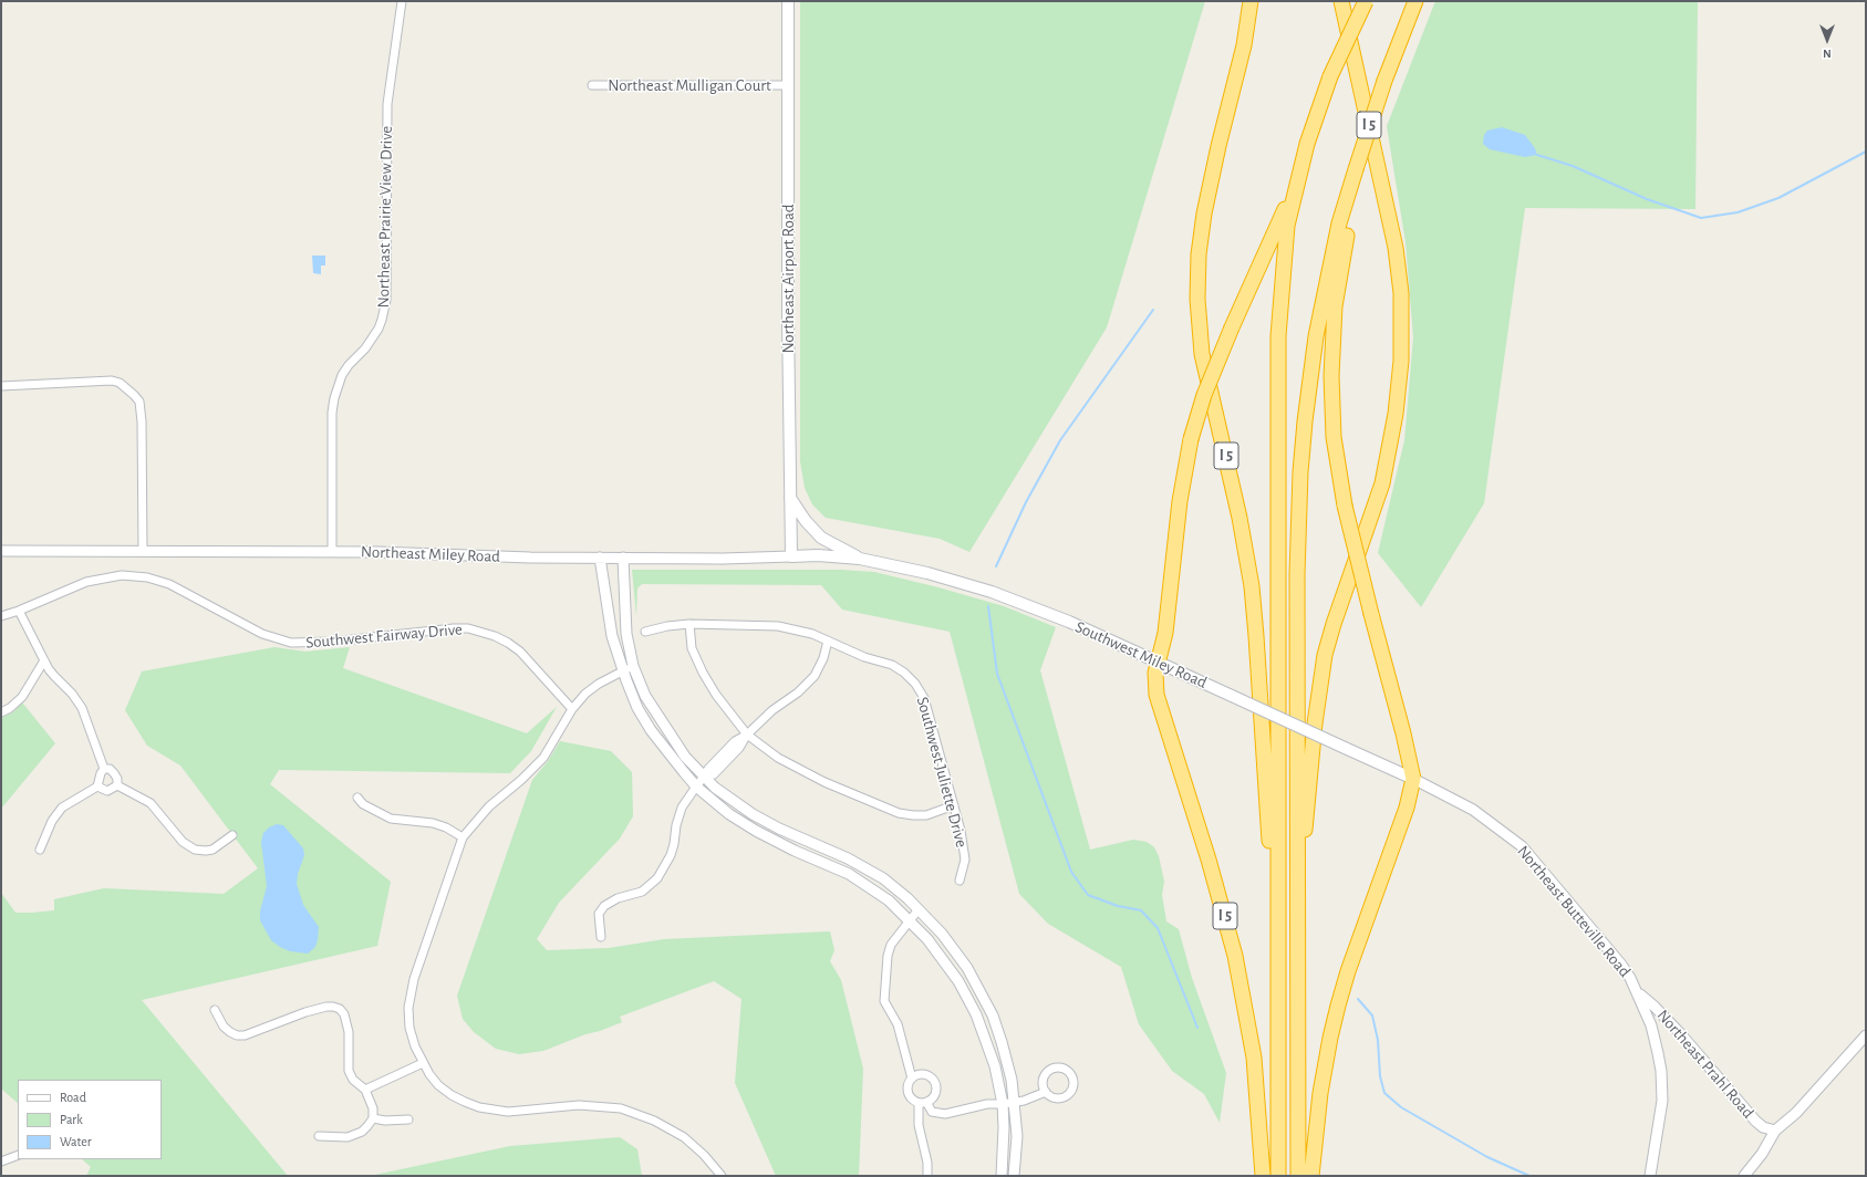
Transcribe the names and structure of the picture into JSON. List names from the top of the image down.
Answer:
{
  "streets": {
    "highway": ["I 5"],
    "main road": ["Northeast Airport Road", "Northeast Miley Road", "Southwest Miley Road"],
    "street": [
      "Northeast Mulligan Court",
      "Northeast Prairie View Drive",
      "Southwest Fairway Drive",
      "Southwest Juliette Drive",
      "Northeast Butteville Road",
      "Northeast Prahl Road"
    ]
  },
  "crossings": [
    ["Northeast Mulligan Court", "Northeast Airport Road"],
    ["I 5", "Southwest Miley Road"],
    ["I 5", "Northeast Butteville Road"],
    ["Northeast Prairie View Drive", "Northeast Miley Road"],
    ["Northeast Airport Road", "Northeast Miley Road"],
    ["Northeast Miley Road", "Southwest Miley Road"],
    ["Southwest Miley Road", "Northeast Butteville Road"],
    ["Northeast Butteville Road", "Northeast Prahl Road"]
  ],
  "legend": ["Road", "Park", "Water"],
  "north": "bottom"
}
